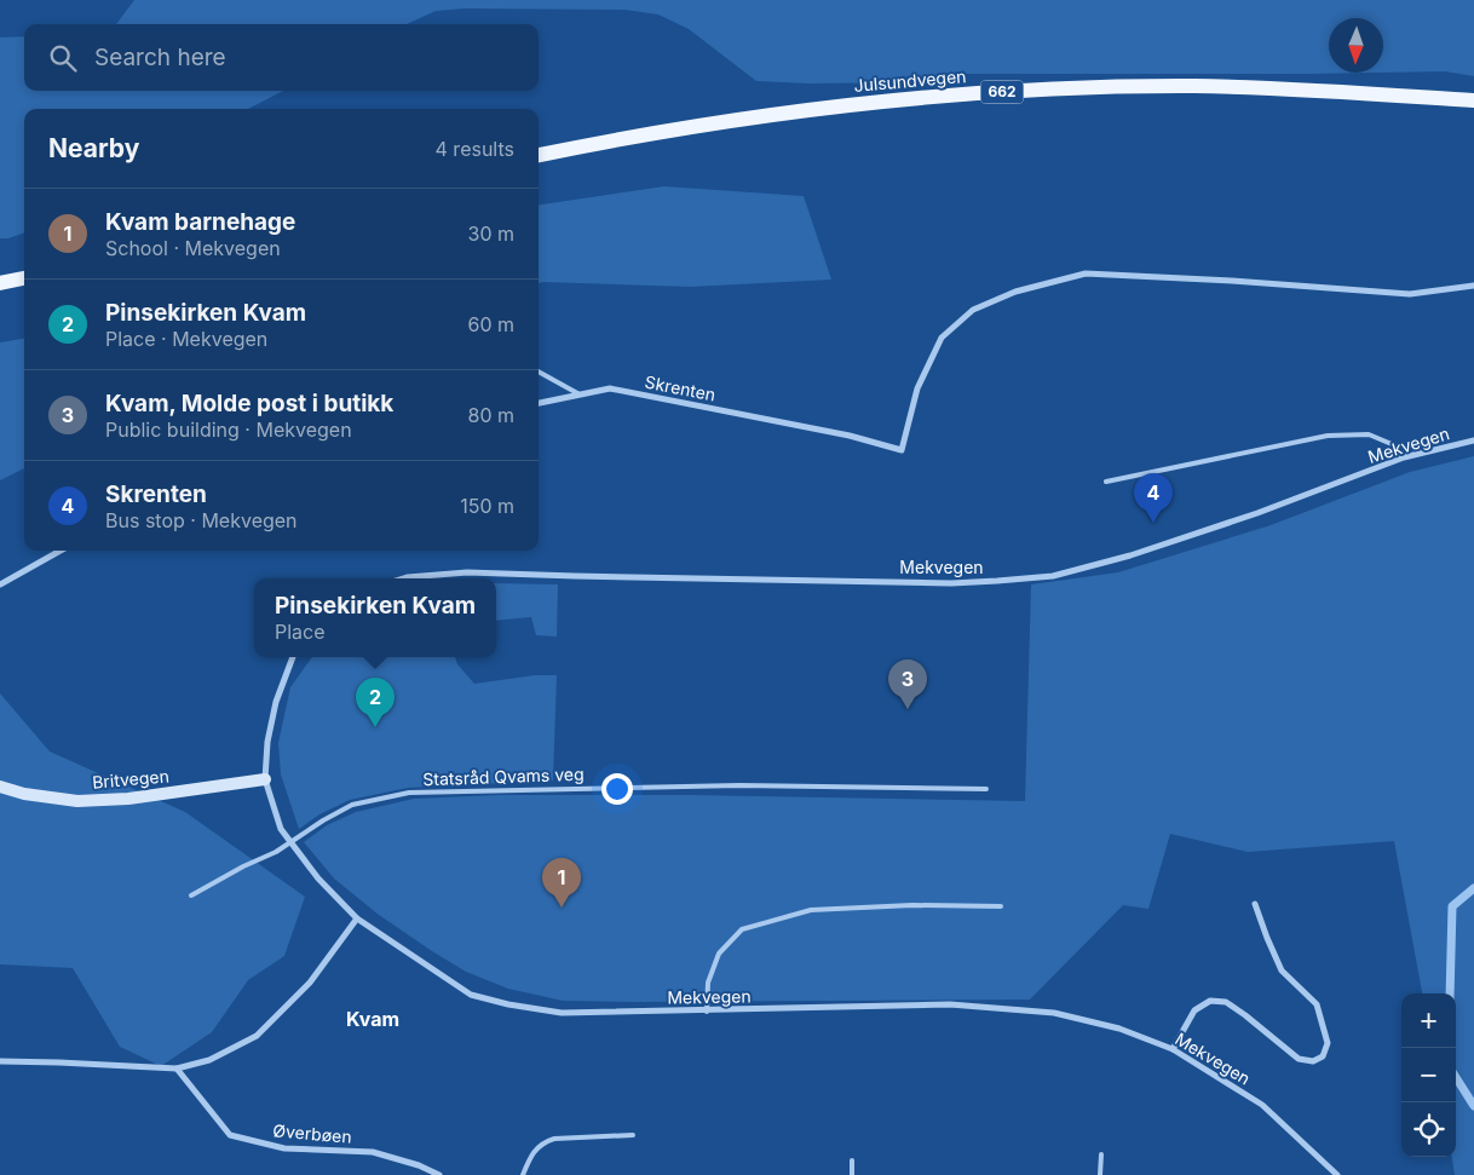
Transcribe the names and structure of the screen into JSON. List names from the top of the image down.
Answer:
{
  "streets": {
    "main road": ["Julsundvegen", "662"],
    "street": [
      "Skrenten",
      "Mekvegen",
      "Britvegen",
      "Øverbøen"
    ],
    "lane": ["Statsråd Qvams veg"]
  },
  "crossings": [
    ["Mekvegen", "Britvegen"]
  ],
  "districts": ["Kvam"],
  "north": "bottom",
  "page": {
    "search": "Search here",
    "heading": ["Nearby", "4 results"],
    "list": [
      {
        "mark": "1",
        "name": "Kvam barnehage",
        "note": "School · Mekvegen",
        "value": "30 m"
      },
      {
        "mark": "2",
        "name": "Pinsekirken Kvam",
        "note": "Place · Mekvegen",
        "value": "60 m"
      },
      {
        "mark": "3",
        "name": "Kvam, Molde post i butikk",
        "note": "Public building · Mekvegen",
        "value": "80 m"
      },
      {
        "mark": "4",
        "name": "Skrenten",
        "note": "Bus stop · Mekvegen",
        "value": "150 m"
      }
    ],
    "pins": [
      "4",
      "3",
      "2",
      "1"
    ],
    "popup": ["Pinsekirken Kvam", "Place"],
    "map_buttons": ["+", "−"]
  }
}
